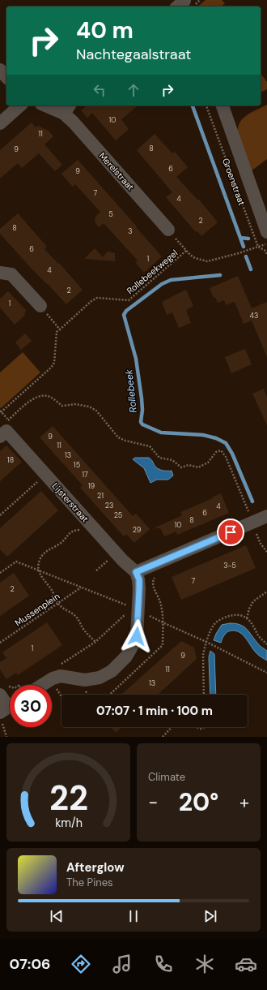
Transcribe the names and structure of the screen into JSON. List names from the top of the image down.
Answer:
{
  "streets": {
    "street": ["Merelstraat", "Groenstraat", "Lijsterstraat"],
    "path": ["Rollebeekwegel", "Mussenplein"]
  },
  "crossings": [
    ["Merelstraat", "Rollebeekwegel"],
    ["Groenstraat", "Rollebeekwegel"]
  ],
  "water": ["Rollebeek"],
  "house_numbers": [
    "10",
    "11",
    "8",
    "9",
    "6",
    "9",
    "7",
    "4",
    "5",
    "2",
    "8",
    "3",
    "6",
    "1",
    "4",
    "2",
    "1",
    "43",
    "9",
    "11",
    "13",
    "18",
    "15",
    "17",
    "19",
    "21",
    "23",
    "4",
    "6",
    "25",
    "8",
    "10",
    "29",
    "3-5",
    "7",
    "2",
    "1",
    "9",
    "11",
    "13"
  ],
  "page": {
    "turn": ["40 m", "Nachtegaalstraat"],
    "limit": "30",
    "trip": "07:07 · 1 min · 100 m",
    "tile": "Climate",
    "heat": ["−", "20°", "+"],
    "song": ["Afterglow", "The Pines"],
    "tabs": "07:06",
    "gauge": ["22", "km/h"]
  }
}
